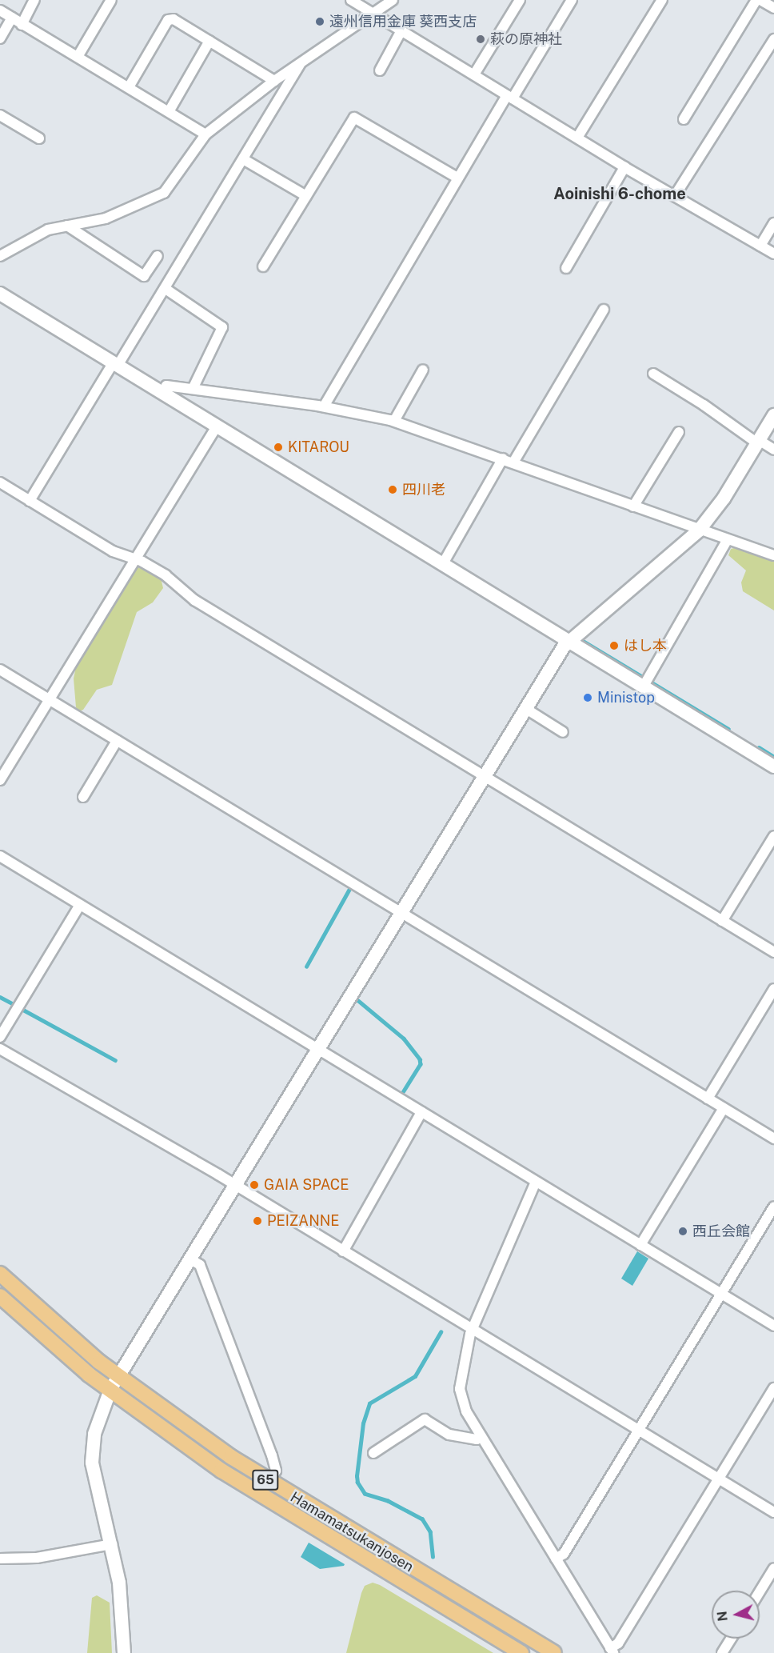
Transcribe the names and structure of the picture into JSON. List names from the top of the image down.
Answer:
{
  "streets": {
    "main road": ["65", "Hamamatsukanjosen"]
  },
  "districts": ["Aoinishi 6-chome"],
  "places": [
    "遠州信用金庫 葵西支店",
    "萩の原神社",
    "KITAROU",
    "四川老",
    "はし本",
    "Ministop",
    "GAIA SPACE",
    "PEIZANNE",
    "西丘会館"
  ],
  "north": "left"
}
